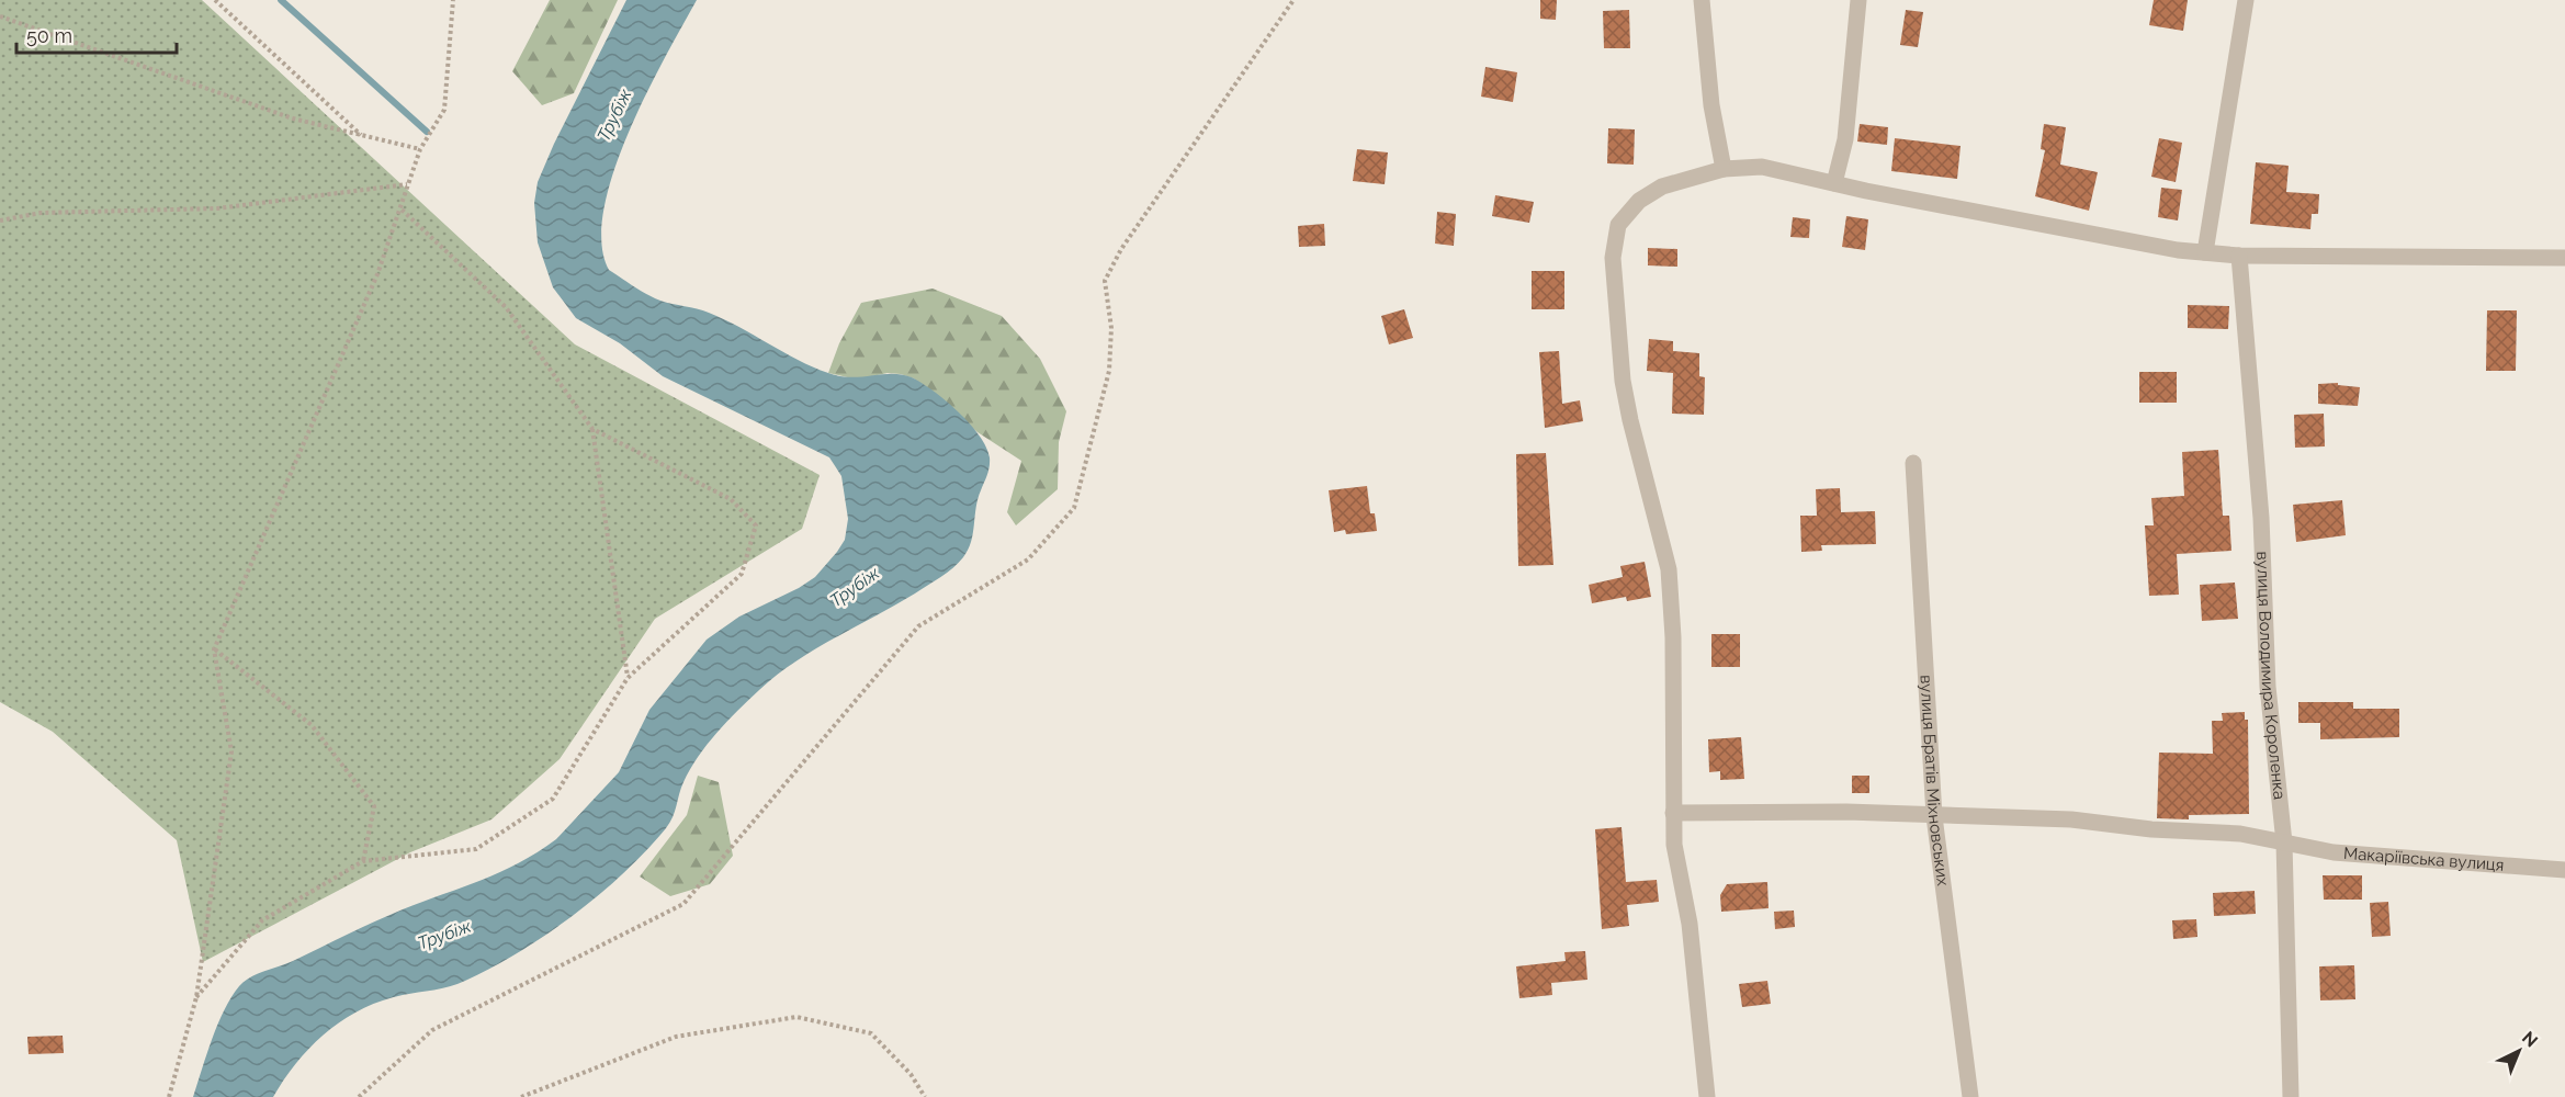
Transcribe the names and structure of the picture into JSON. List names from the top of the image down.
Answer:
{
  "streets": {
    "street": ["вулиця Володимира Короленка", "вулиця Братів Міхновських", "Макаріївська вулиця"]
  },
  "crossings": [
    ["вулиця Володимира Короленка", "Макаріївська вулиця"],
    ["вулиця Братів Міхновських", "Макаріївська вулиця"]
  ],
  "water": ["Трубіж"],
  "scale_bar": "50 m",
  "north": "top right"
}
